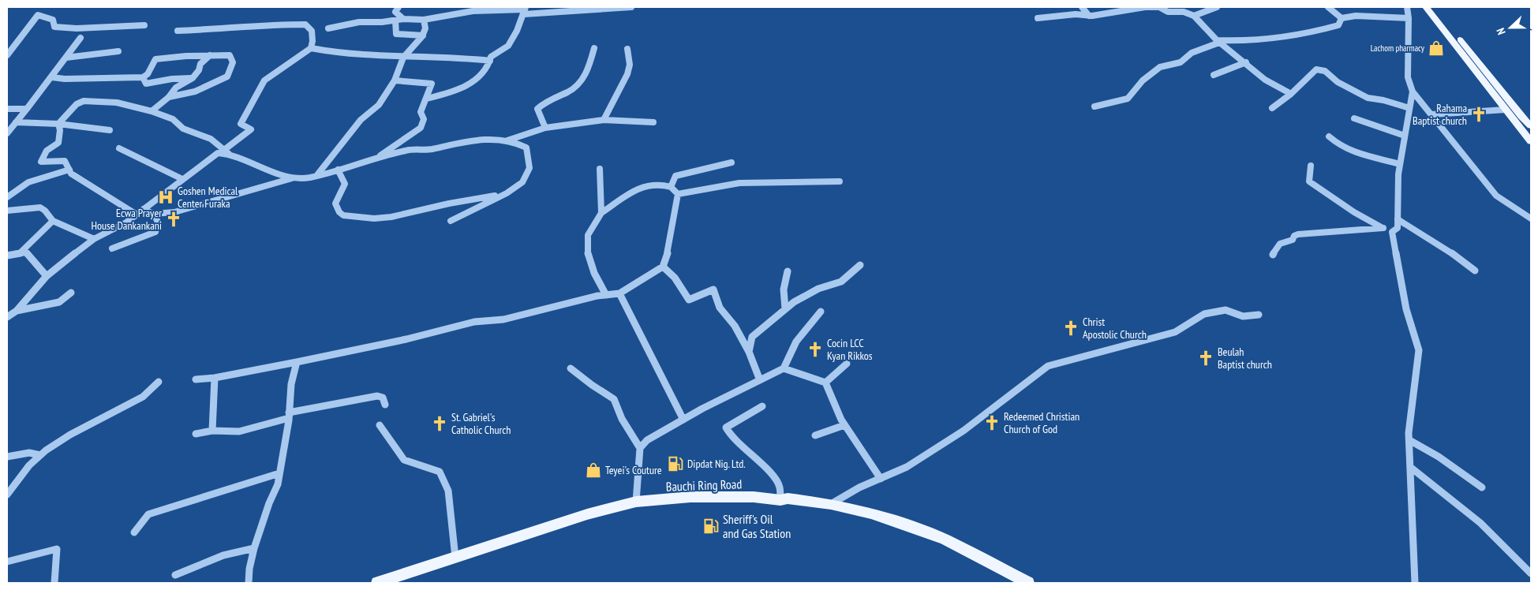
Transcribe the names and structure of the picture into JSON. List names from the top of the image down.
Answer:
{
  "streets": {
    "main road": ["Bauchi Ring Road"]
  },
  "places": {
    "shop": ["Lachom pharmacy", "Teyei's Couture"],
    "church": [
      "Rahama Baptist church",
      "Ecwa Prayer House Dankankani",
      "Christ Apostolic Church",
      "Cocin LCC Kyan Rikkos",
      "Beulah Baptist church",
      "Redeemed Christian Church of God",
      "St. Gabriel's Catholic Church"
    ],
    "hospital": ["Goshen Medical Center Furaka"],
    "fuel station": ["Dipdat Nig. Ltd.", "Sheriff's Oil and Gas Station"]
  },
  "north": "left"
}
